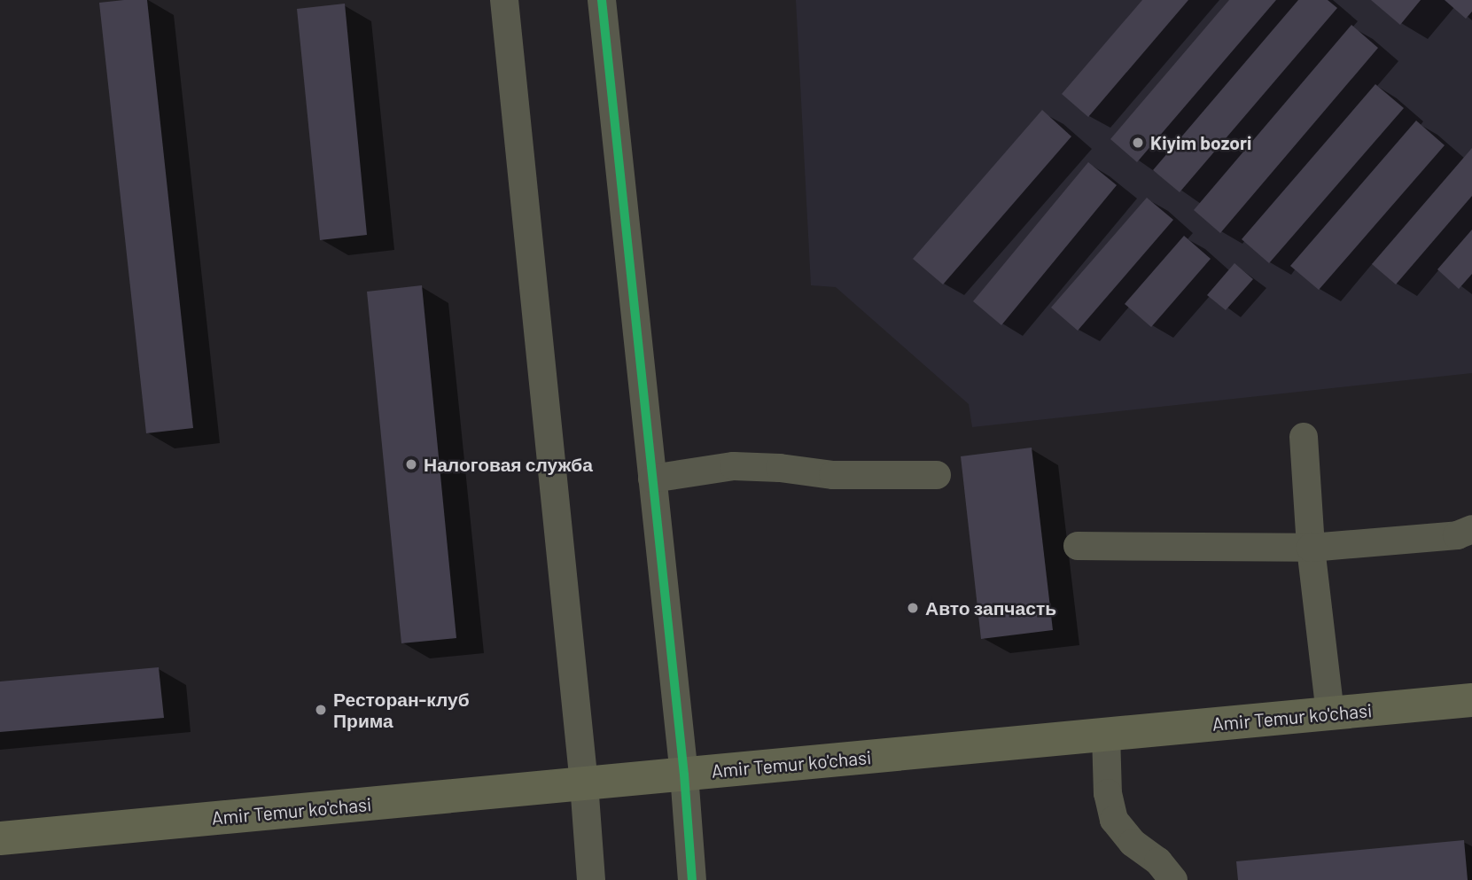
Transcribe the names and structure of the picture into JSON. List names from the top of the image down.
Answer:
{
  "streets": {
    "main road": ["Amir Temur ko'chasi"]
  },
  "places": [
    "Kiyim bozori",
    "Налоговая служба",
    "Авто запчасть",
    "Ресторан-клуб Прима"
  ]
}
